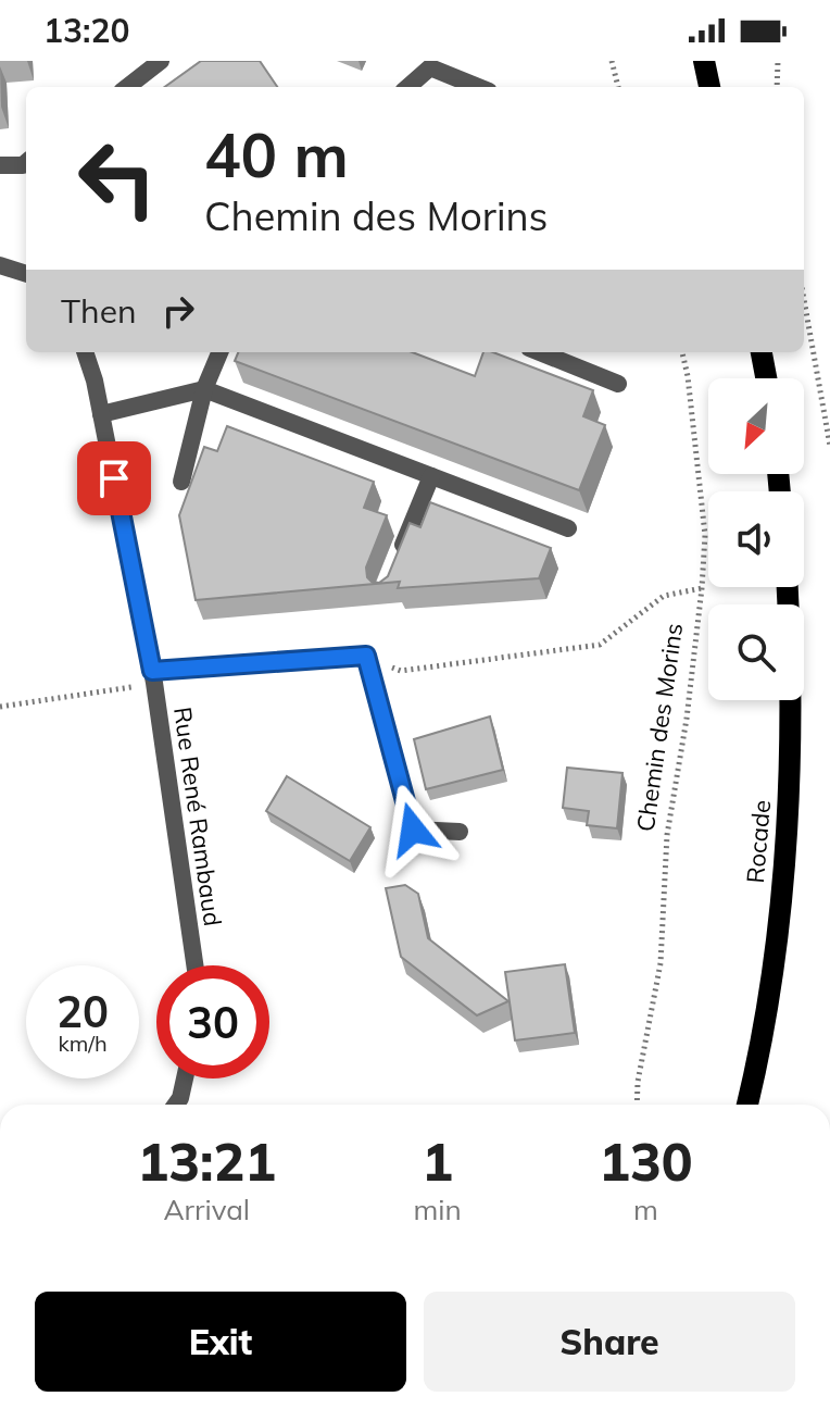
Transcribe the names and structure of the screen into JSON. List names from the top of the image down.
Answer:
{
  "streets": {
    "main road": ["Rocade"],
    "street": ["Rue René Rambaud"],
    "path": ["Chemin des Morins"]
  },
  "north": "bottom left",
  "page": {
    "status": "13:20",
    "turn": ["40 m", "Chemin des Morins"],
    "then": "Then",
    "speed": "20 km/h",
    "limit": "30",
    "eta": [
      "13:21",
      "Arrival",
      "1",
      "min",
      "130",
      "m"
    ],
    "buttons": ["Exit", "Share"]
  }
}
